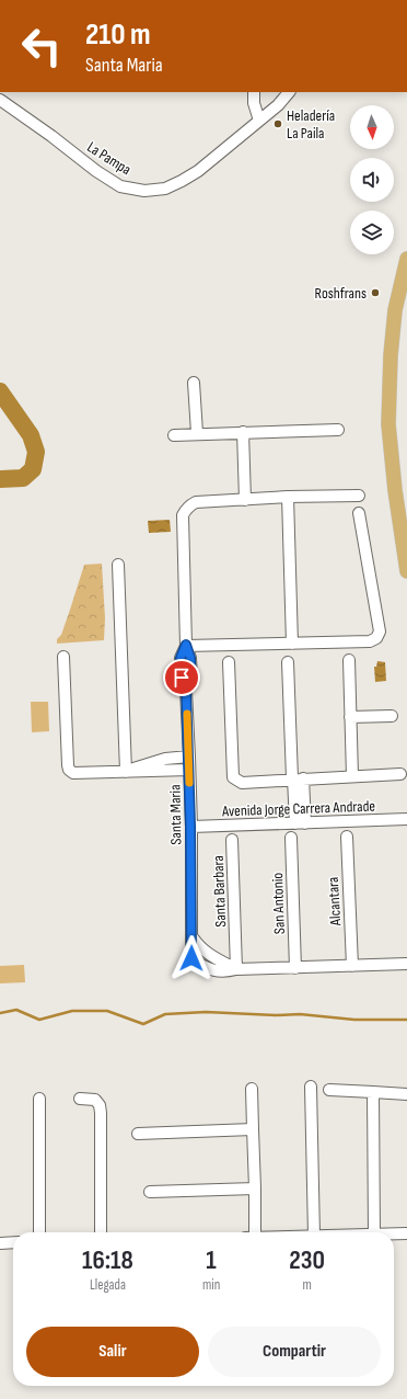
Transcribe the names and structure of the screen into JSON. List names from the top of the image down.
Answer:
{
  "streets": {
    "street": [
      "La Pampa",
      "Avenida Jorge Carrera Andrade",
      "Santa Maria",
      "Santa Barbara",
      "Alcantara",
      "San Antonio"
    ]
  },
  "crossings": [
    ["Avenida Jorge Carrera Andrade", "Santa Maria"],
    ["Santa Maria", "Santa Barbara"],
    ["Santa Maria", "Alcantara"],
    ["Santa Maria", "San Antonio"]
  ],
  "places": ["Heladería La Paila", "Roshfrans"],
  "north": "bottom",
  "page": {
    "turn": ["210 m", "Santa Maria"],
    "eta": [
      "16:18",
      "Llegada",
      "1",
      "min",
      "230",
      "m"
    ],
    "buttons": ["Salir", "Compartir"]
  }
}
